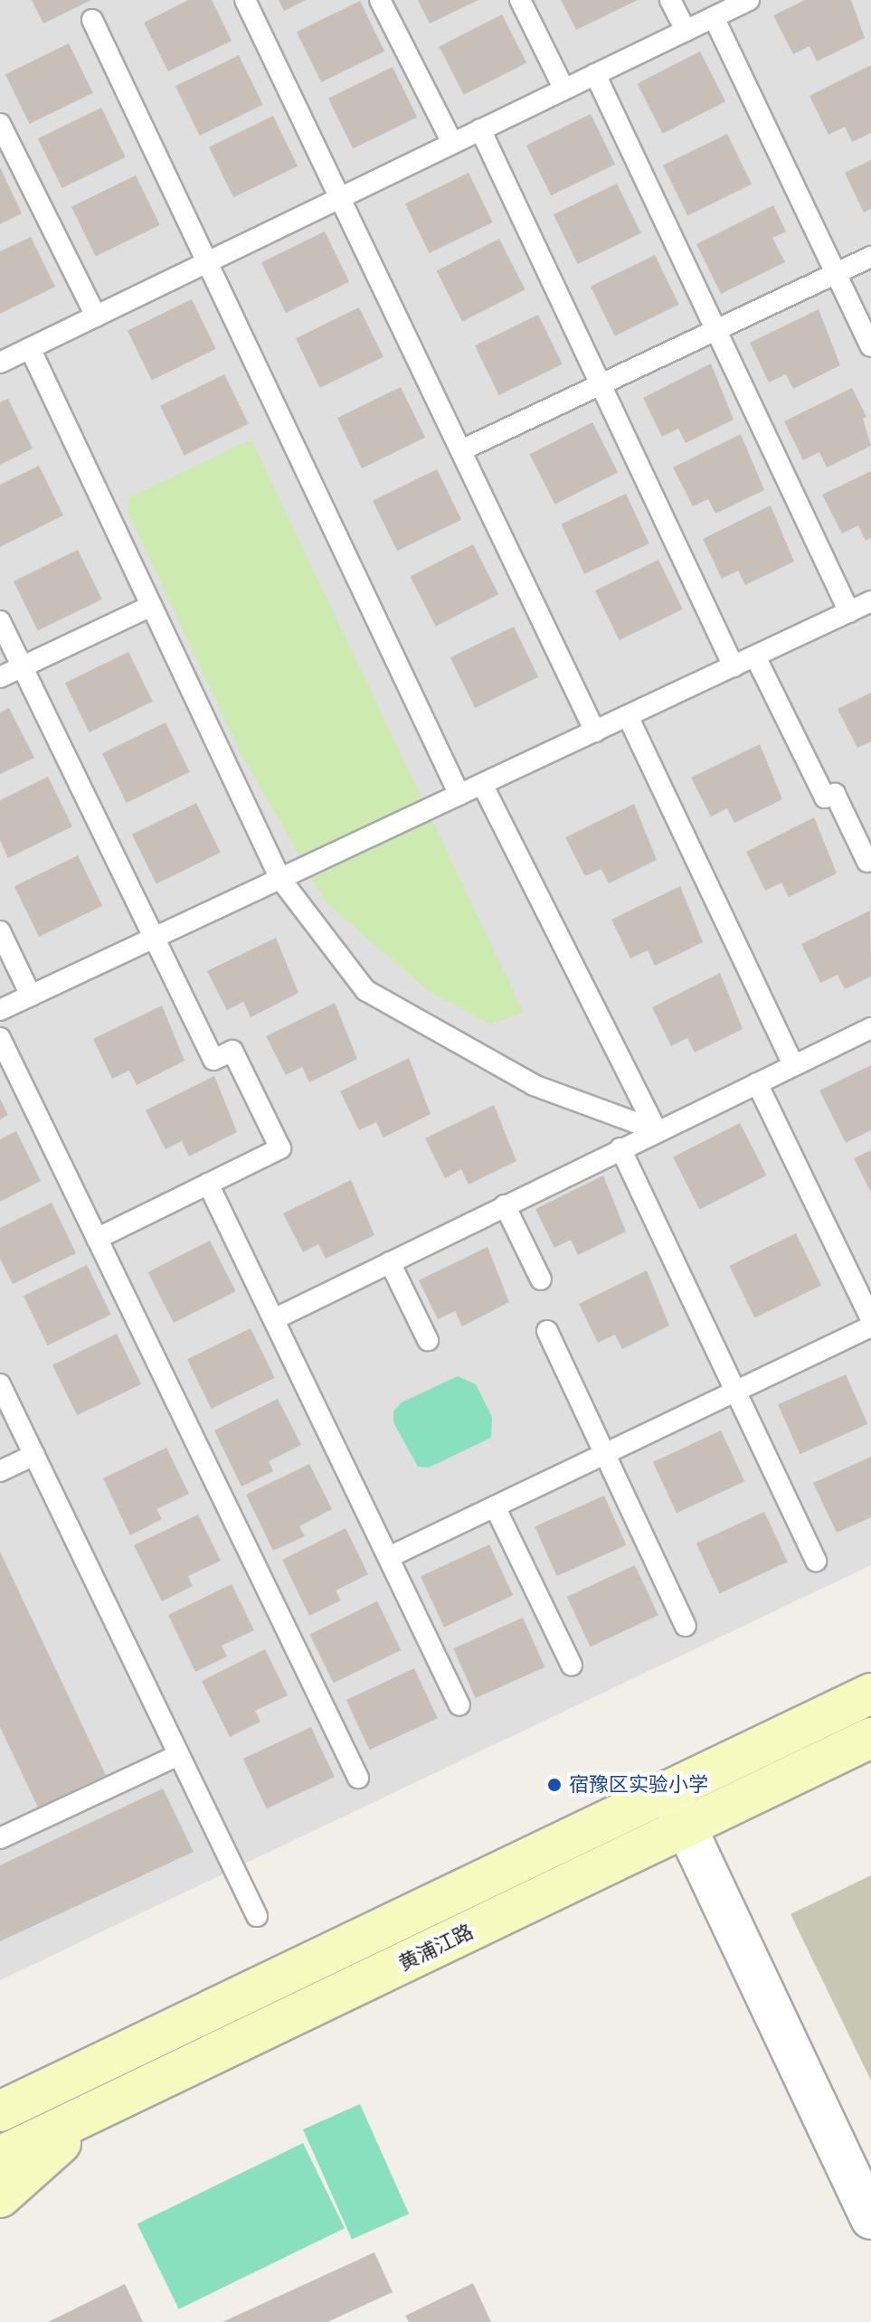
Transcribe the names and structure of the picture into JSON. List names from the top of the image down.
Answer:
{
  "streets": {
    "street": ["黄浦江路"]
  },
  "places": ["宿豫区实验小学"]
}
